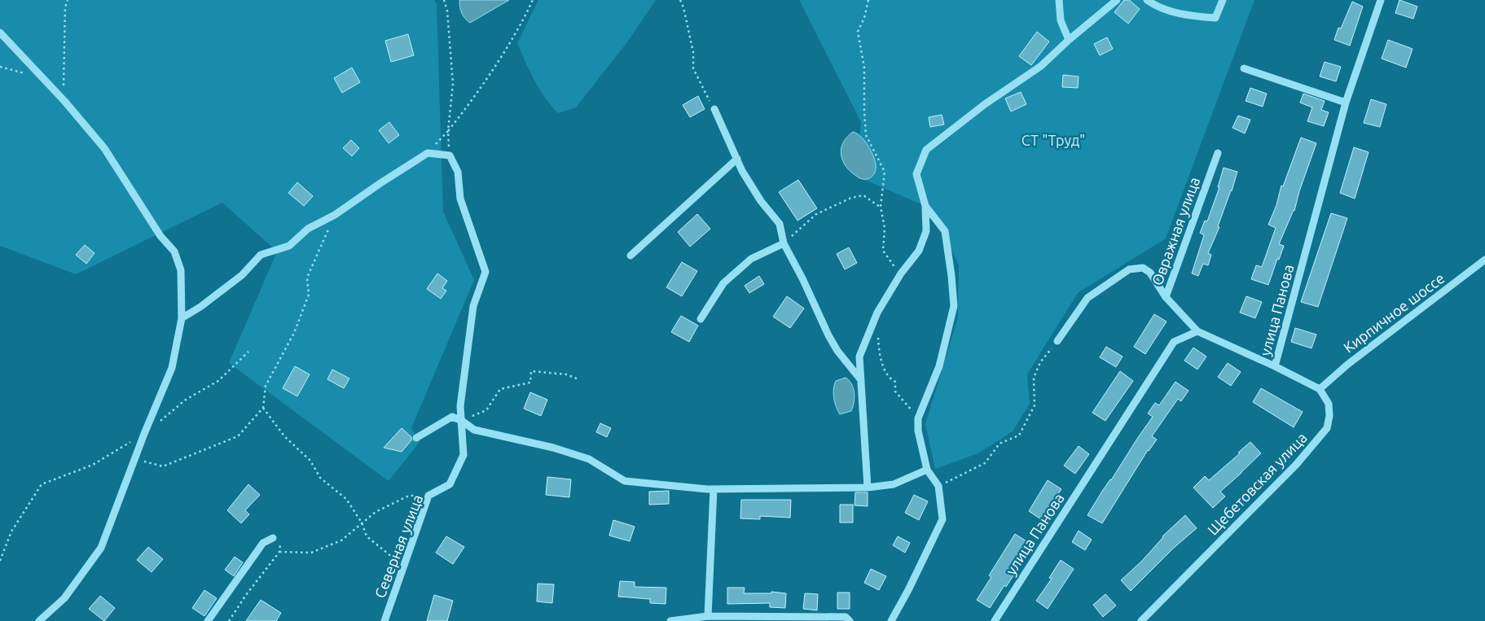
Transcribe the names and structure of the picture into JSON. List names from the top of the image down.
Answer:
{
  "streets": {
    "street": [
      "Овражная улица",
      "улица Панова",
      "Кирпичное шоссе",
      "Щебетовская улица",
      "Северная улица"
    ]
  },
  "crossings": [
    ["Овражная улица", "улица Панова"],
    ["Кирпичное шоссе", "Щебетовская улица"]
  ],
  "parks": ["СТ \"Труд\""]
}
